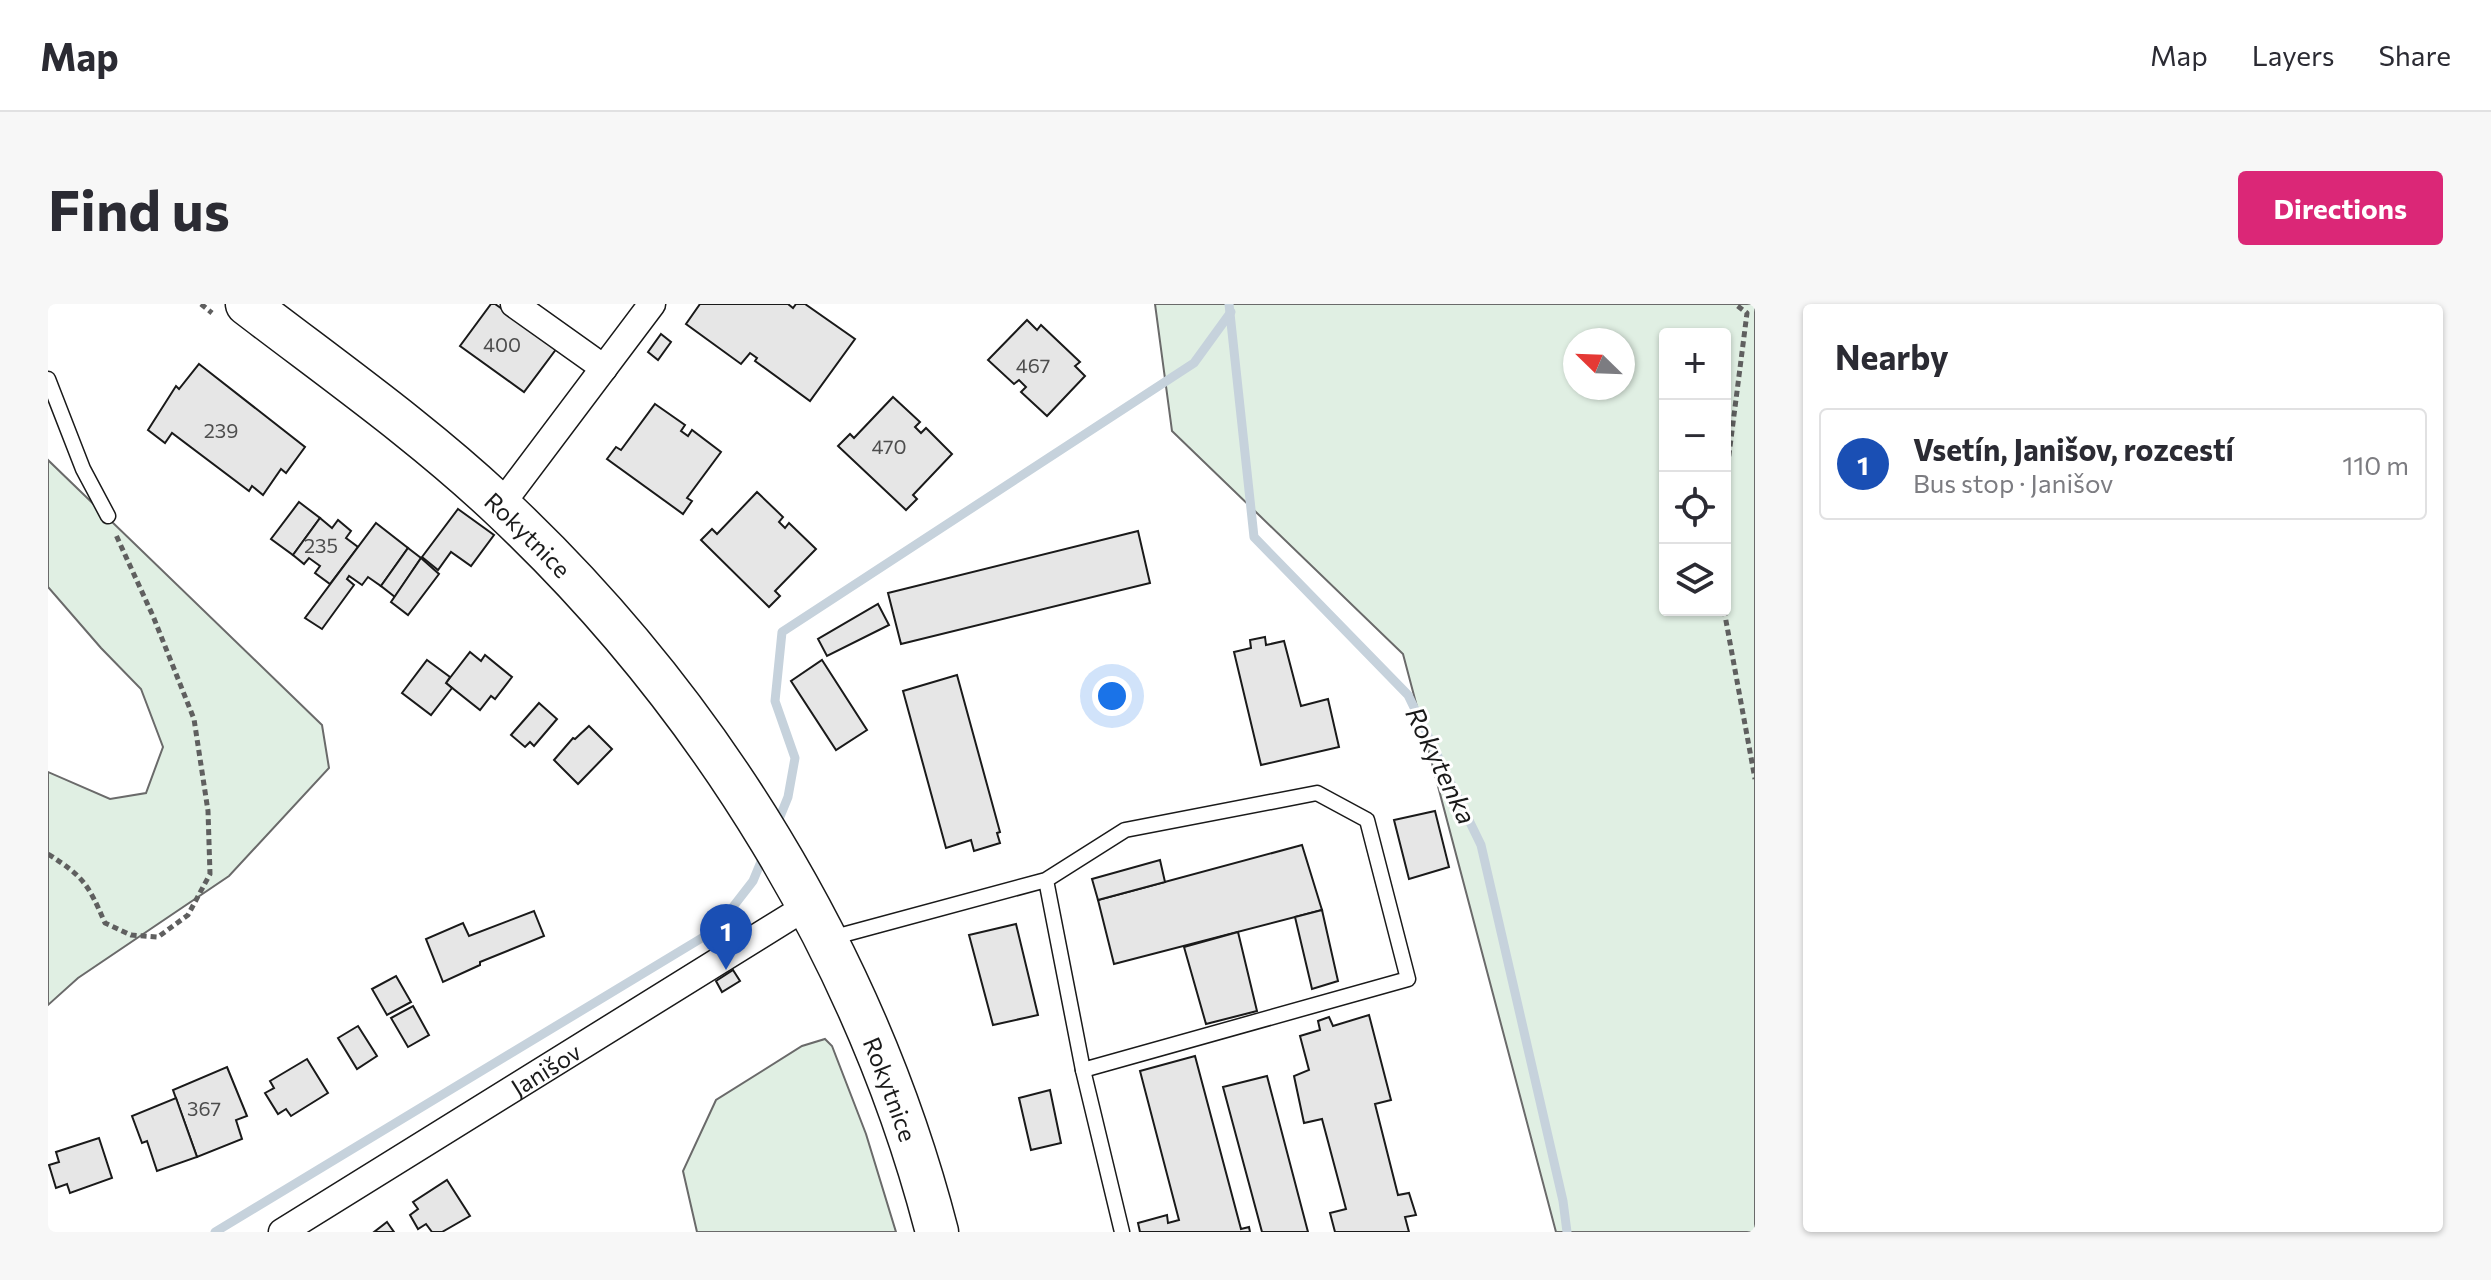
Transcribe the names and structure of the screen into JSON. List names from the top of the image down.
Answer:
{
  "streets": {
    "main road": ["Rokytnice"],
    "street": ["Janišov"]
  },
  "crossings": [
    ["Rokytnice", "Janišov"]
  ],
  "water": ["Rokytenka"],
  "house_numbers": [
    "400",
    "467",
    "239",
    "470",
    "235",
    "367"
  ],
  "north": "top left",
  "page": {
    "header": "Map",
    "nav": ["Map", "Layers", "Share"],
    "buttons": "Directions",
    "title": "Find us",
    "heading": "Nearby",
    "map_buttons": ["+", "−"],
    "list": [
      {
        "mark": "1",
        "name": "Vsetín, Janišov, rozcestí",
        "note": "Bus stop · Janišov",
        "value": "110 m"
      }
    ],
    "pins": "1"
  }
}
